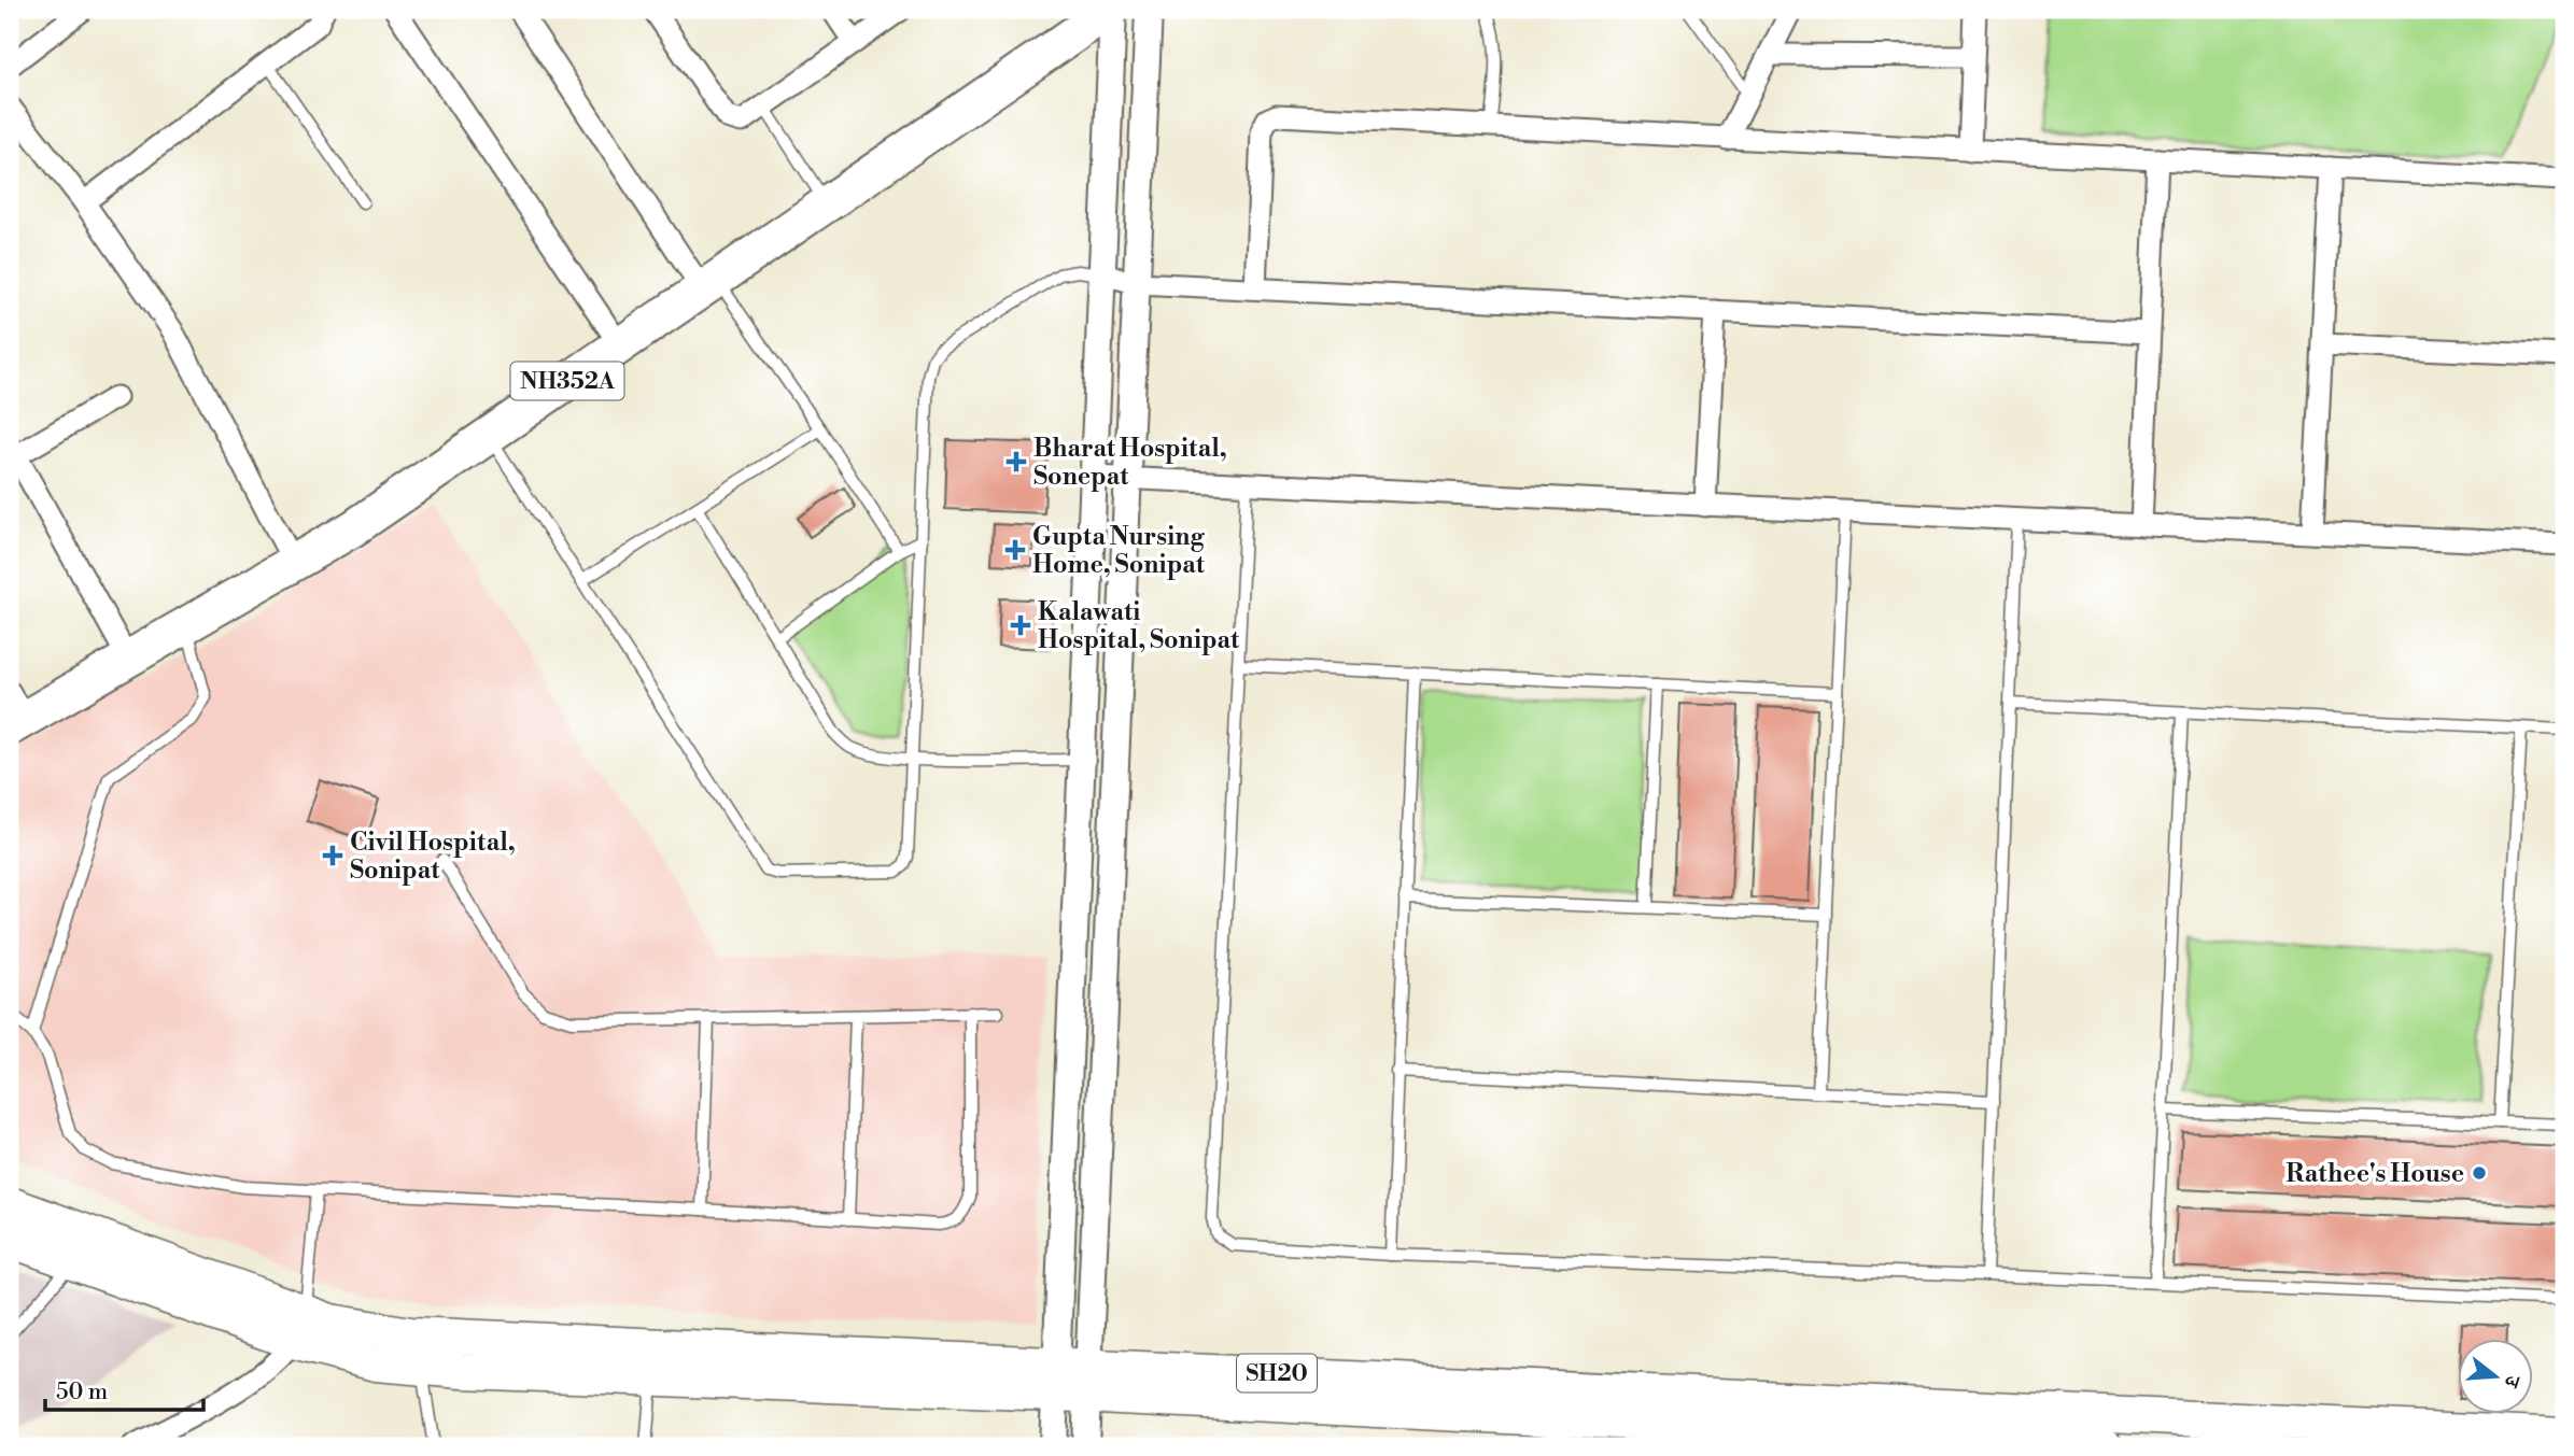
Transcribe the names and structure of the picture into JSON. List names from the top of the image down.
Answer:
{
  "streets": {
    "highway": ["NH352A"],
    "main road": ["SH20"]
  },
  "places": {
    "health": [
      "Bharat Hospital, Sonepat",
      "Gupta Nursing Home, Sonipat",
      "Kalawati Hospital, Sonipat",
      "Civil Hospital, Sonipat"
    ],
    "other": ["Rathee's House"]
  },
  "scale_bar": "50 m",
  "north": "right"
}
